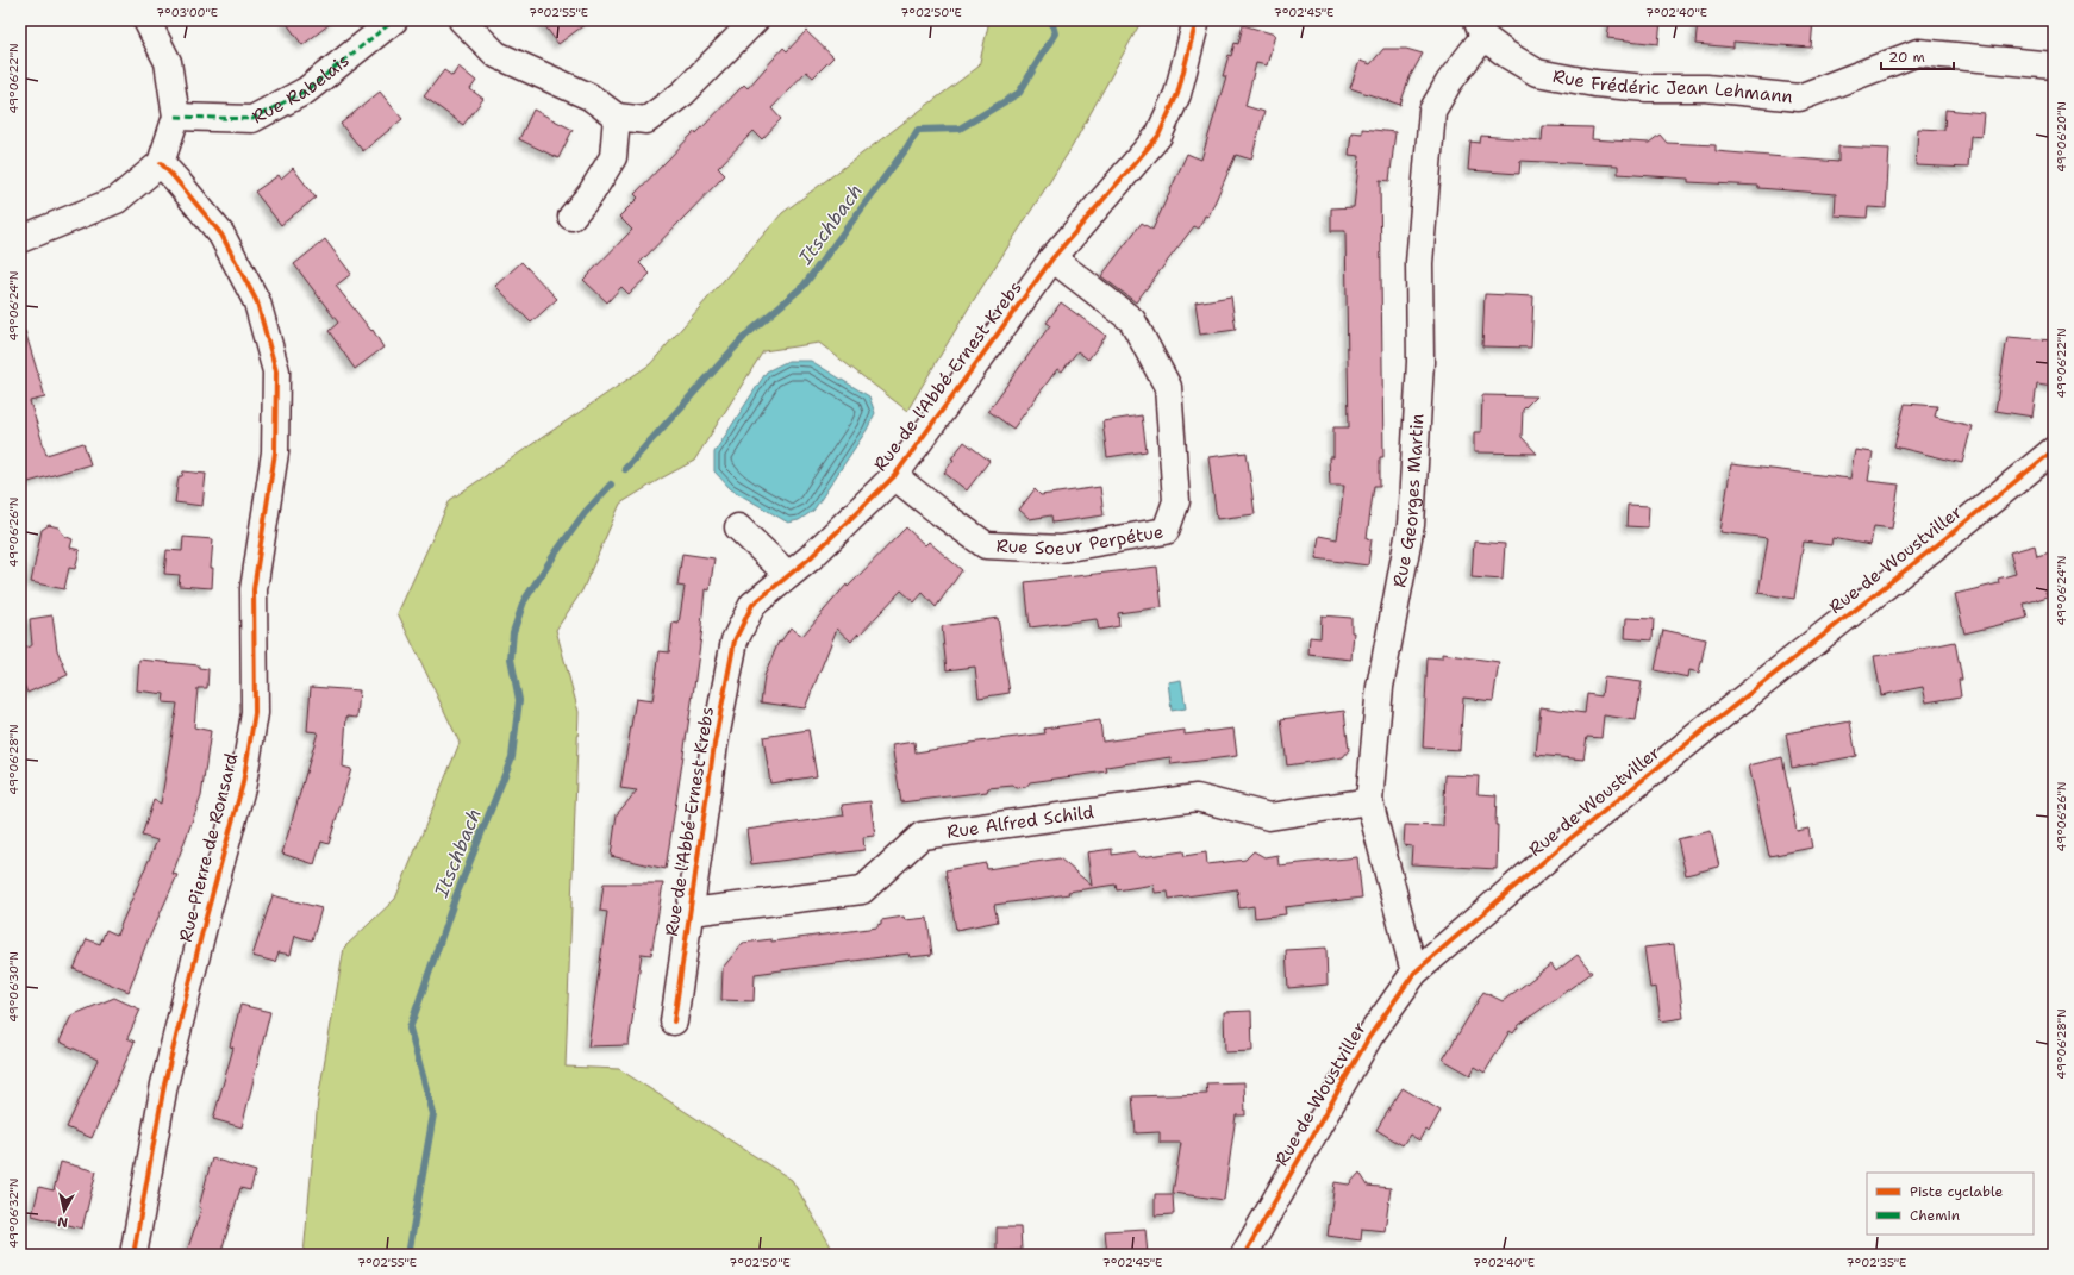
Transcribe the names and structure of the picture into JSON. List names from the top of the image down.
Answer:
{
  "streets": {
    "street": [
      "Rue Rabelais",
      "Rue Frédéric Jean Lehmann",
      "Rue de l'Abbé Ernest Krebs",
      "Rue Georges Martin",
      "Rue Soeur Perpétue",
      "Rue de Woustviller",
      "Rue Alfred Schild",
      "Rue Pierre de Ronsard"
    ]
  },
  "crossings": [
    ["Rue Frédéric Jean Lehmann", "Rue Georges Martin"],
    ["Rue de l'Abbé Ernest Krebs", "Rue Soeur Perpétue"],
    ["Rue de l'Abbé Ernest Krebs", "Rue Alfred Schild"],
    ["Rue Georges Martin", "Rue de Woustviller"],
    ["Rue Georges Martin", "Rue Alfred Schild"]
  ],
  "water": ["Itschbach"],
  "legend": ["Piste cyclable", "Chemin"],
  "scale_bar": "20 m",
  "north": "bottom",
  "coordinates": [
    "7°03'00\"E",
    "7°02'55\"E",
    "7°02'50\"E",
    "7°02'45\"E",
    "7°02'40\"E",
    "49°06'22\"N",
    "49°06'20\"N",
    "49°06'24\"N",
    "49°06'26\"N",
    "49°06'28\"N",
    "49°06'30\"N",
    "49°06'32\"N",
    "7°02'35\"E"
  ]
}
